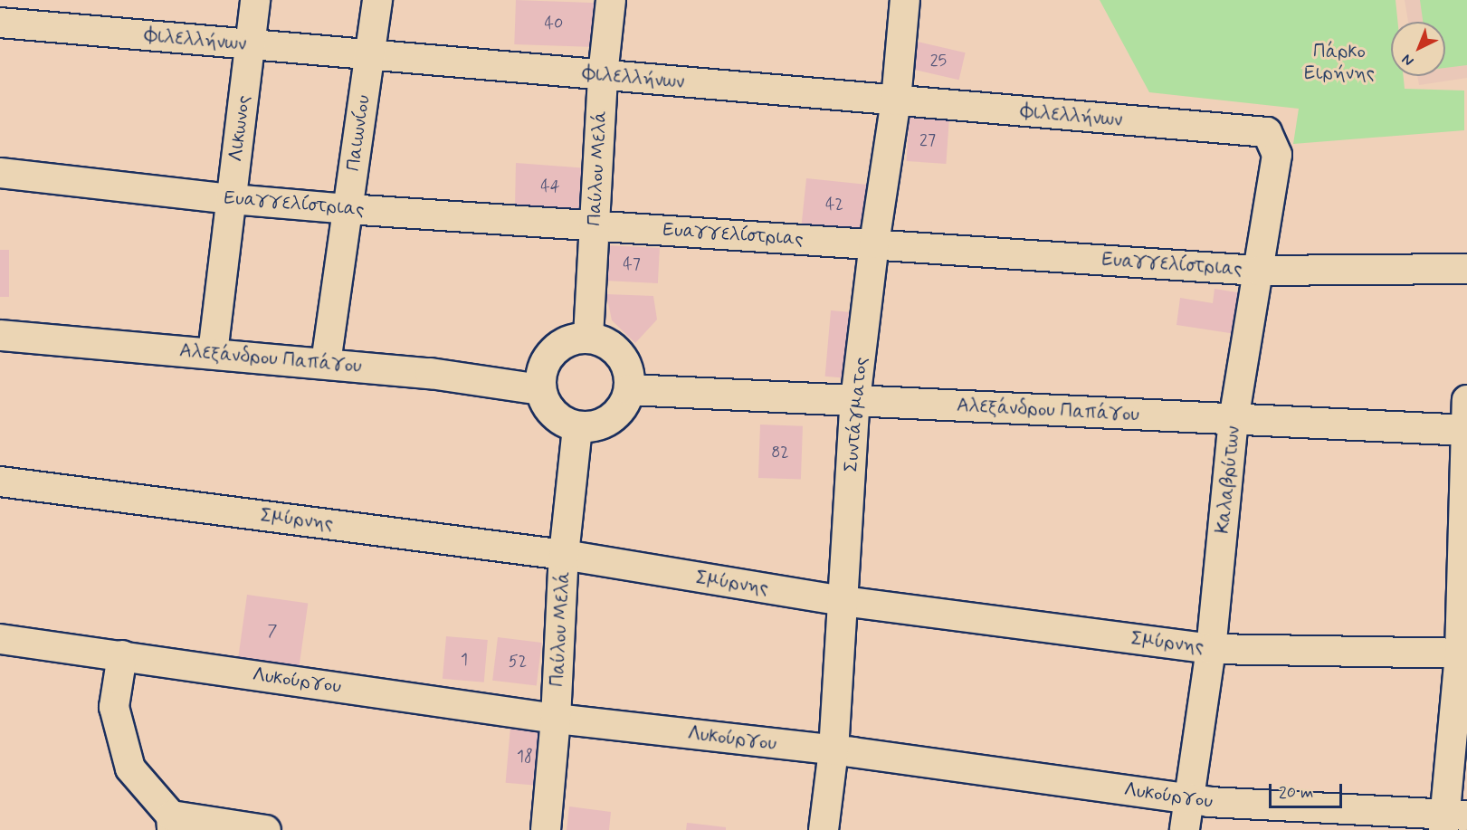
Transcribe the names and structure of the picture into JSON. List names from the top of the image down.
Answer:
{
  "streets": {
    "street": [
      "Φιλελλήνων",
      "Λικωνος",
      "Παιωνίου",
      "Παύλου Μελά",
      "Ευαγγελίστριας",
      "Αλεξάνδρου Παπάγου",
      "Συντάγματος",
      "Καλαβρύτων",
      "Σμύρνης",
      "Λυκούργου"
    ]
  },
  "crossings": [
    ["Φιλελλήνων", "Λικωνος"],
    ["Φιλελλήνων", "Παιωνίου"],
    ["Φιλελλήνων", "Παύλου Μελά"],
    ["Φιλελλήνων", "Συντάγματος"],
    ["Φιλελλήνων", "Καλαβρύτων"],
    ["Λικωνος", "Ευαγγελίστριας"],
    ["Λικωνος", "Αλεξάνδρου Παπάγου"],
    ["Παιωνίου", "Ευαγγελίστριας"],
    ["Παιωνίου", "Αλεξάνδρου Παπάγου"],
    ["Παύλου Μελά", "Ευαγγελίστριας"],
    ["Παύλου Μελά", "Αλεξάνδρου Παπάγου"],
    ["Παύλου Μελά", "Σμύρνης"],
    ["Παύλου Μελά", "Λυκούργου"],
    ["Ευαγγελίστριας", "Συντάγματος"],
    ["Ευαγγελίστριας", "Καλαβρύτων"],
    ["Αλεξάνδρου Παπάγου", "Συντάγματος"],
    ["Αλεξάνδρου Παπάγου", "Καλαβρύτων"],
    ["Συντάγματος", "Σμύρνης"],
    ["Συντάγματος", "Λυκούργου"],
    ["Καλαβρύτων", "Σμύρνης"],
    ["Καλαβρύτων", "Λυκούργου"]
  ],
  "parks": ["Πάρκο Ειρήνης"],
  "house_numbers": [
    "40",
    "25",
    "27",
    "44",
    "42",
    "47",
    "82",
    "7",
    "1",
    "52",
    "18"
  ],
  "scale_bar": "20 m",
  "north": "bottom left"
}
